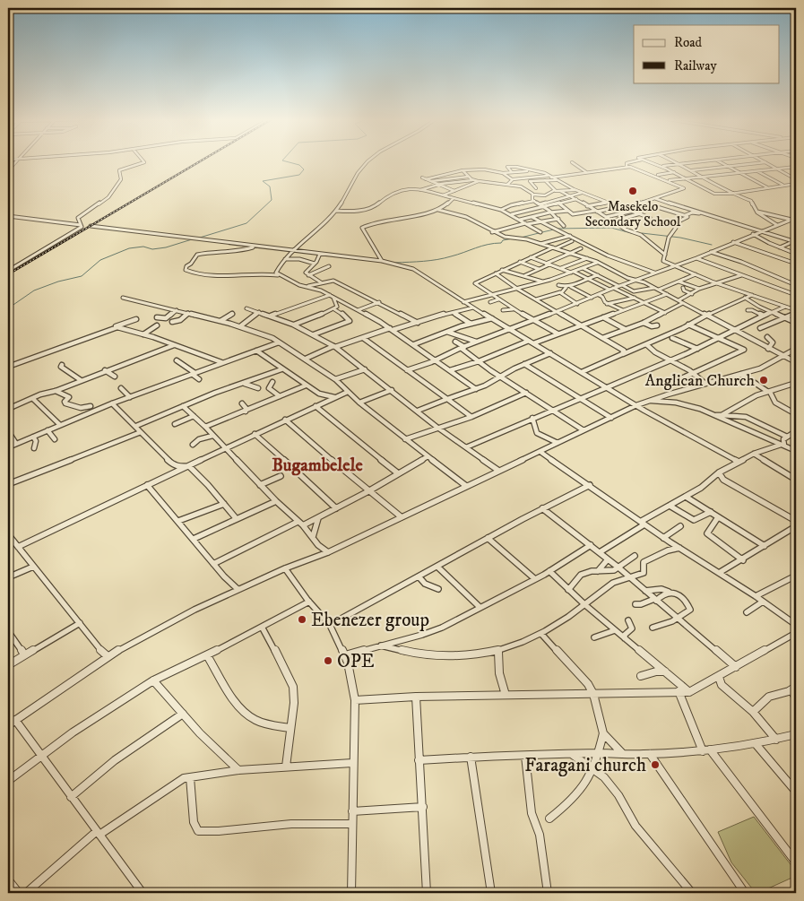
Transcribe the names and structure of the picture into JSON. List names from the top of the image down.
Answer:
{
  "districts": ["Bugambelele"],
  "places": [
    "Masekelo Secondary School",
    "Anglican Church",
    "Ebenezer group",
    "OPE",
    "Faragani church"
  ],
  "legend": ["Road", "Railway"]
}
